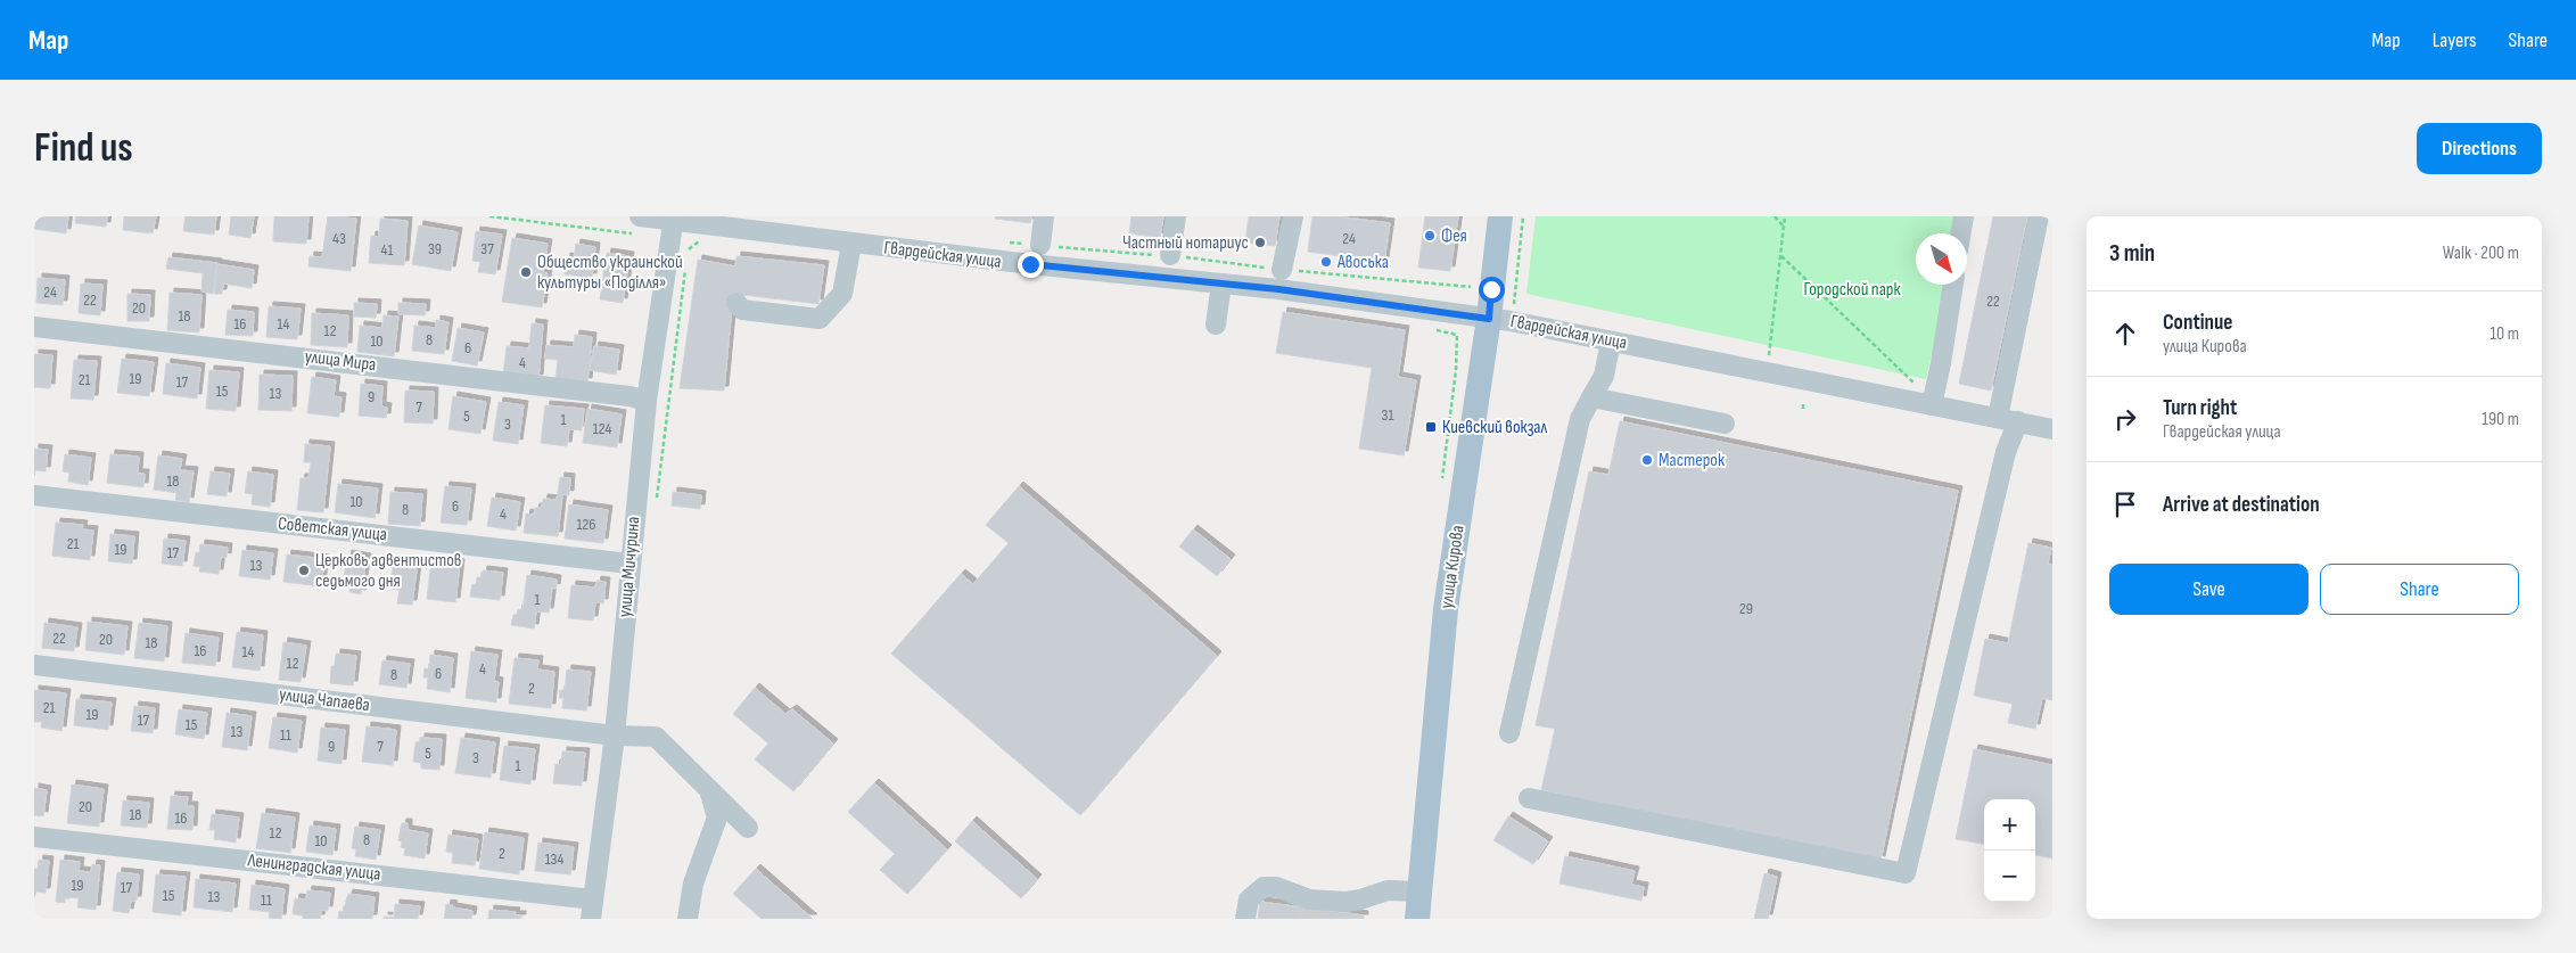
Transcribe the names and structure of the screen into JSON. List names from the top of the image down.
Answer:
{
  "streets": {
    "main road": ["улица Кирова"],
    "street": [
      "Гвардейская улица",
      "улица Мира",
      "Советская улица",
      "улица Мичурина",
      "улица Чапаева",
      "Ленинградская улица"
    ]
  },
  "crossings": [
    ["Гвардейская улица", "улица Мичурина"],
    ["Гвардейская улица", "улица Кирова"],
    ["улица Мира", "улица Мичурина"],
    ["Советская улица", "улица Мичурина"],
    ["улица Мичурина", "улица Чапаева"],
    ["улица Мичурина", "Ленинградская улица"]
  ],
  "parks": ["Городской парк"],
  "places": {
    "other": [
      "Фея",
      "Частный нотариус",
      "Авоська",
      "Общество украинской культуры «Поділля»",
      "Мастерок",
      "Церковь адвентистов седьмого дня"
    ],
    "transit": ["Киевский вокзал"]
  },
  "house_numbers": [
    "43",
    "24",
    "39",
    "37",
    "41",
    "24",
    "22",
    "22",
    "20",
    "18",
    "16",
    "14",
    "12",
    "8",
    "10",
    "6",
    "4",
    "19",
    "21",
    "17",
    "15",
    "13",
    "9",
    "7",
    "31",
    "5",
    "1",
    "3",
    "124",
    "18",
    "10",
    "6",
    "8",
    "4",
    "126",
    "21",
    "19",
    "17",
    "13",
    "1",
    "29",
    "22",
    "20",
    "18",
    "16",
    "14",
    "12",
    "4",
    "6",
    "8",
    "2",
    "21",
    "19",
    "17",
    "15",
    "13",
    "11",
    "9",
    "7",
    "5",
    "3",
    "1",
    "20",
    "18",
    "16",
    "12",
    "8",
    "10",
    "2",
    "134",
    "19",
    "17",
    "15",
    "13",
    "11"
  ],
  "north": "bottom right",
  "page": {
    "header": "Map",
    "nav": ["Map", "Layers", "Share"],
    "buttons": [
      "Directions",
      ["Save", "Share"]
    ],
    "title": "Find us",
    "heading": ["3 min", "Walk · 200 m"],
    "list": [
      ["Continue", "улица Кирова", "10 m"],
      ["Turn right", "Гвардейская улица", "190 m"],
      "Arrive at destination"
    ],
    "map_buttons": ["+", "−"]
  }
}
